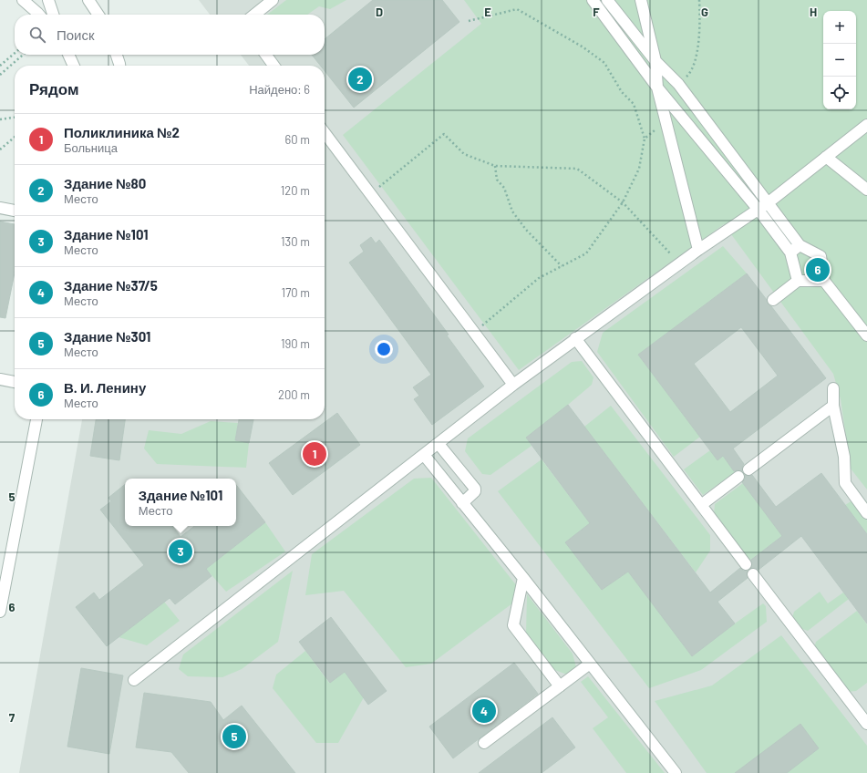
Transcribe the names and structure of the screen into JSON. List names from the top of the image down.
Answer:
{
  "page": {
    "map_buttons": ["+", "−"],
    "search": "Поиск",
    "pins": [
      "2",
      "6",
      "1",
      "3",
      "4",
      "5"
    ],
    "heading": ["Рядом", "Найдено: 6"],
    "list": [
      {
        "mark": "1",
        "name": "Поликлиника №2",
        "note": "Больница",
        "value": "60 m"
      },
      {
        "mark": "2",
        "name": "Здание №80",
        "note": "Место",
        "value": "120 m"
      },
      {
        "mark": "3",
        "name": "Здание №101",
        "note": "Место",
        "value": "130 m"
      },
      {
        "mark": "4",
        "name": "Здание №37/5",
        "note": "Место",
        "value": "170 m"
      },
      {
        "mark": "5",
        "name": "Здание №301",
        "note": "Место",
        "value": "190 m"
      },
      {
        "mark": "6",
        "name": "В. И. Ленину",
        "note": "Место",
        "value": "200 m"
      }
    ],
    "popup": ["Здание №101", "Место"]
  },
  "grid": {
    "columns": [
      "D",
      "E",
      "F",
      "G",
      "H"
    ],
    "rows": ["5", "6", "7"]
  }
}
